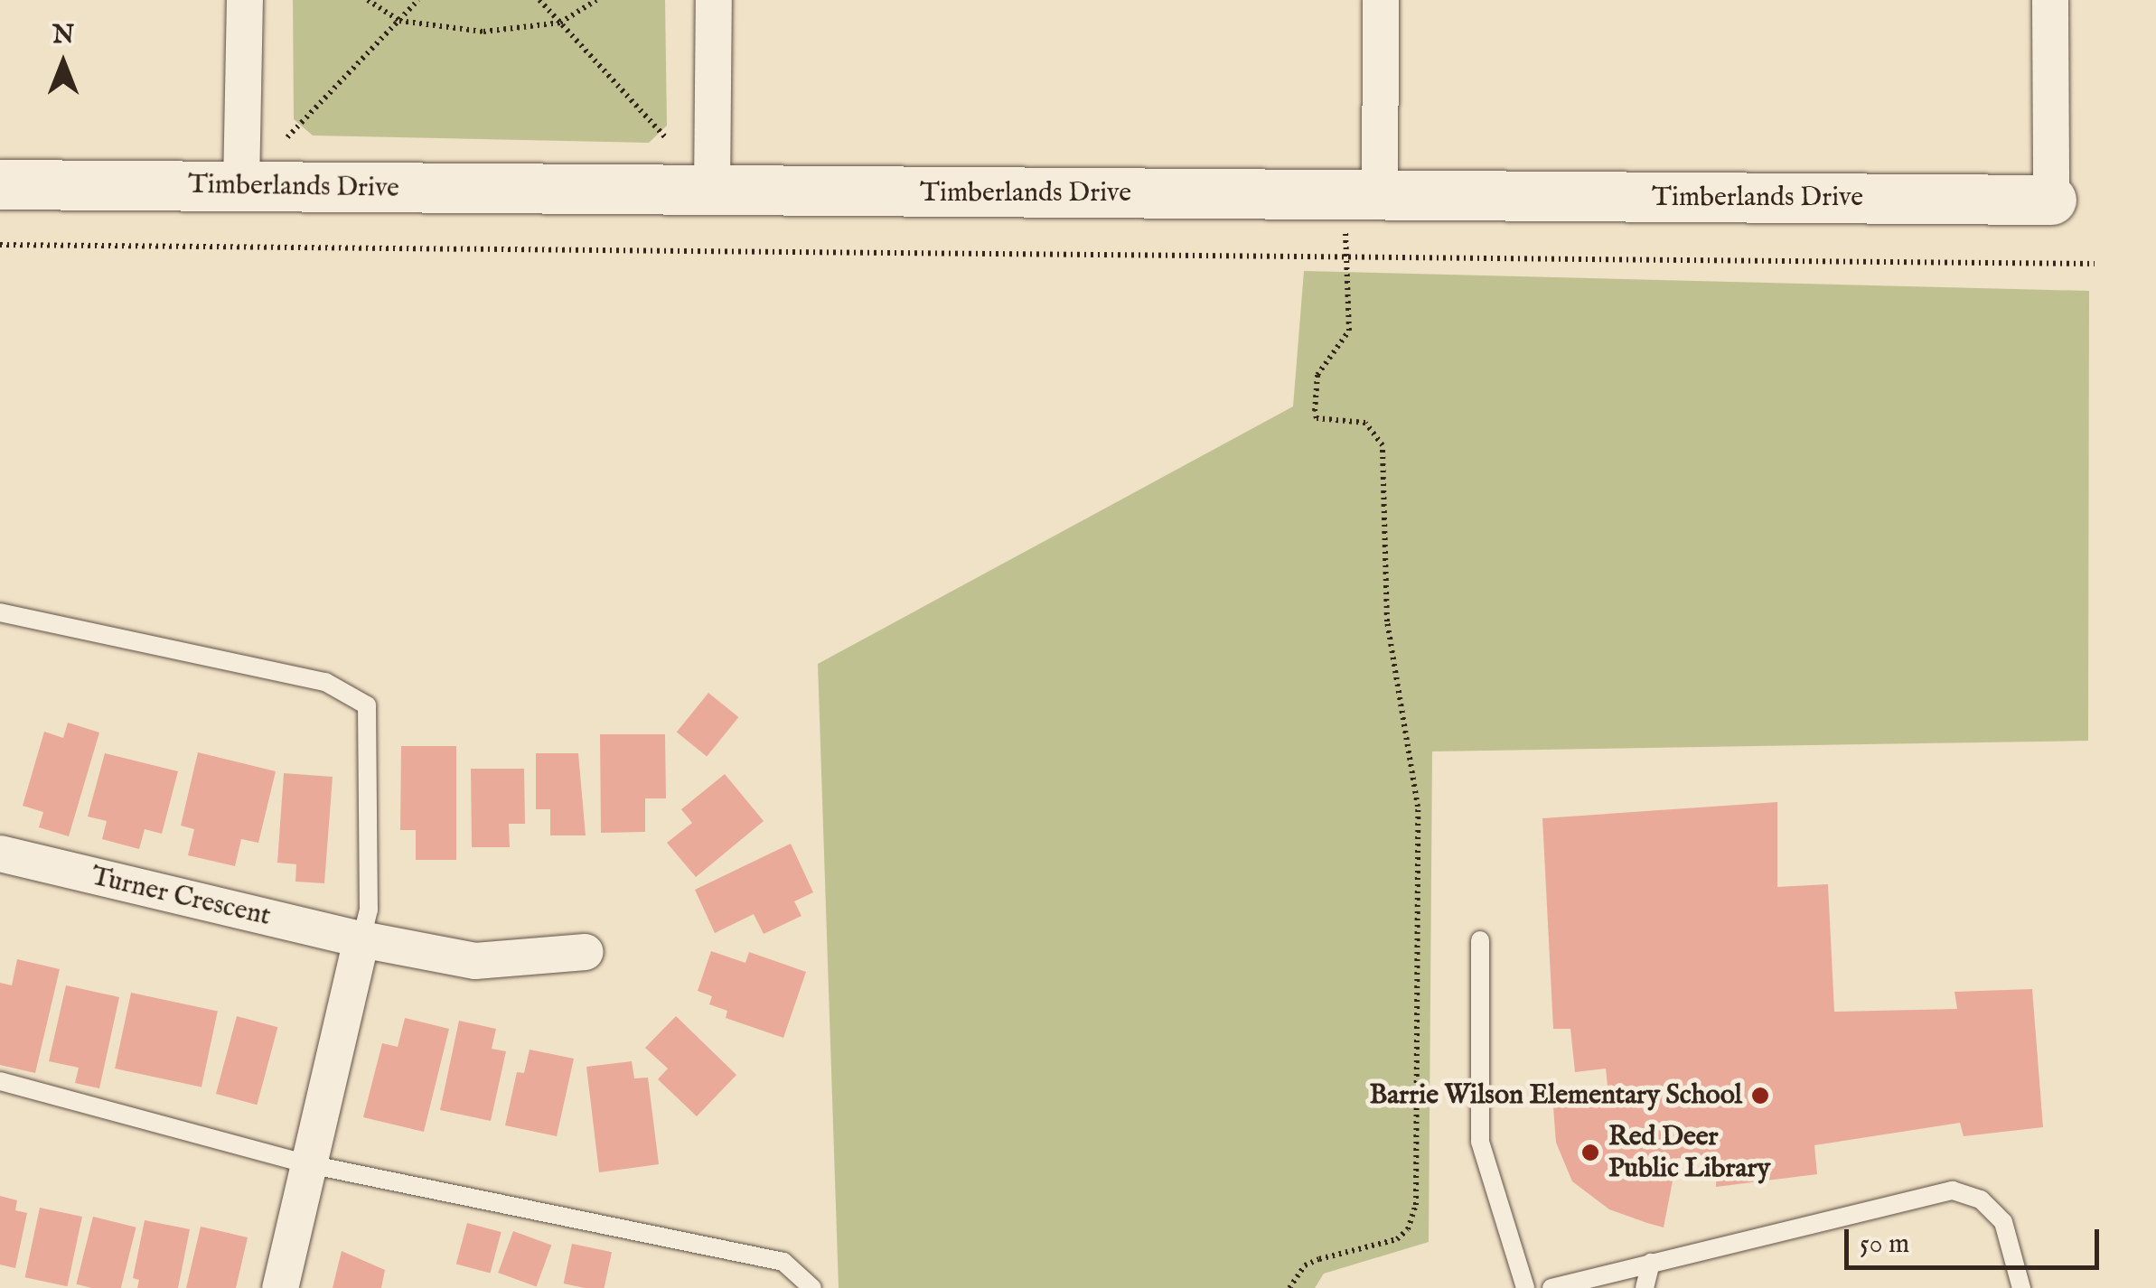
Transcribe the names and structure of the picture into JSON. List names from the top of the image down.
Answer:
{
  "streets": {
    "street": ["Timberlands Drive", "Turner Crescent"]
  },
  "places": ["Barrie Wilson Elementary School", "Red Deer Public Library"],
  "scale_bar": "50 m",
  "north": "top"
}
